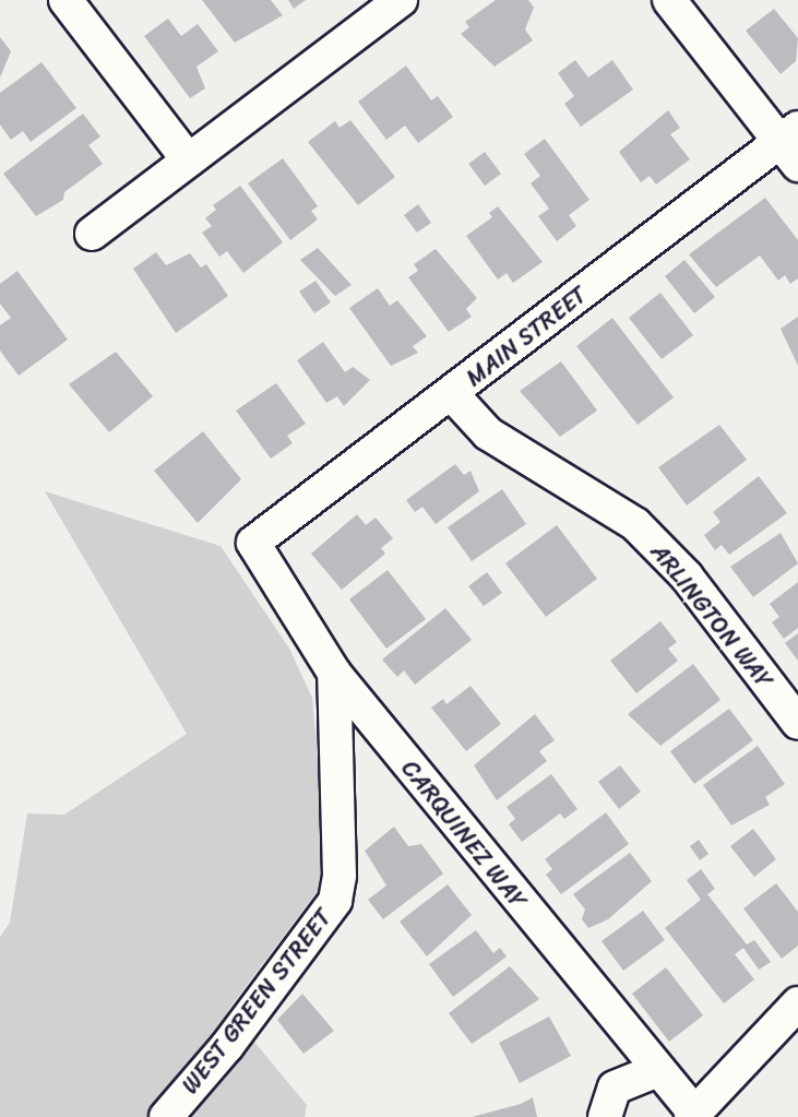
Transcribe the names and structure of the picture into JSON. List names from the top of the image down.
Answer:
{
  "streets": {
    "street": [
      "MAIN STREET",
      "ARLINGTON WAY",
      "CARQUINEZ WAY",
      "WEST GREEN STREET"
    ]
  },
  "crossings": [
    ["MAIN STREET", "ARLINGTON WAY"],
    ["MAIN STREET", "CARQUINEZ WAY"],
    ["CARQUINEZ WAY", "WEST GREEN STREET"]
  ]
}
